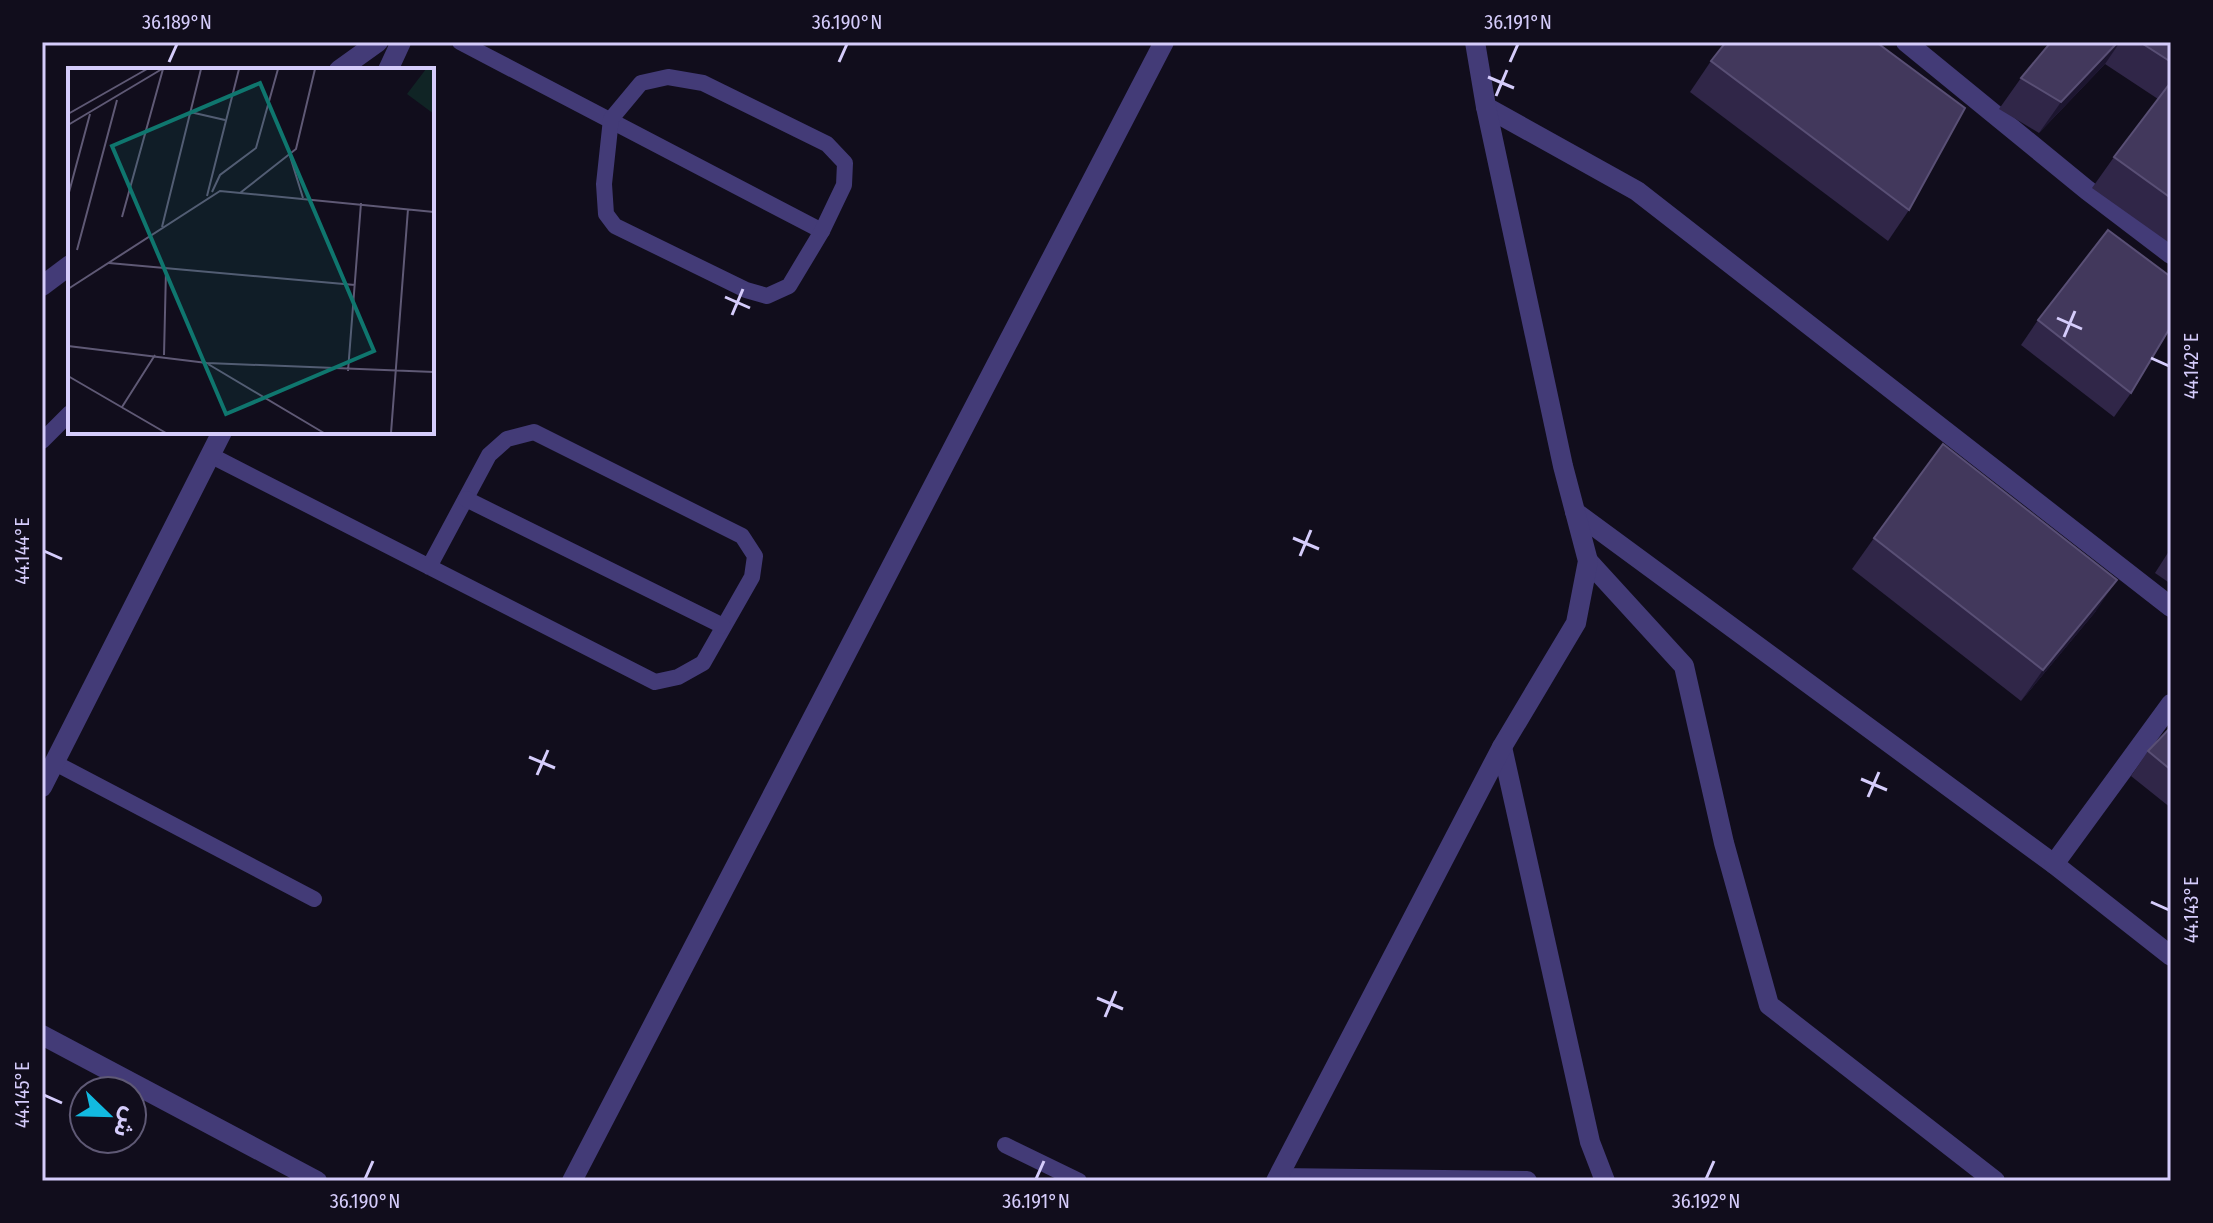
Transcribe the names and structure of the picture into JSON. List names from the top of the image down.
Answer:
{
  "north": "bottom right",
  "coordinates": [
    "36.189°N",
    "36.190°N",
    "36.191°N",
    "44.142°E",
    "44.144°E",
    "44.143°E",
    "44.145°E",
    "36.192°N"
  ]
}
